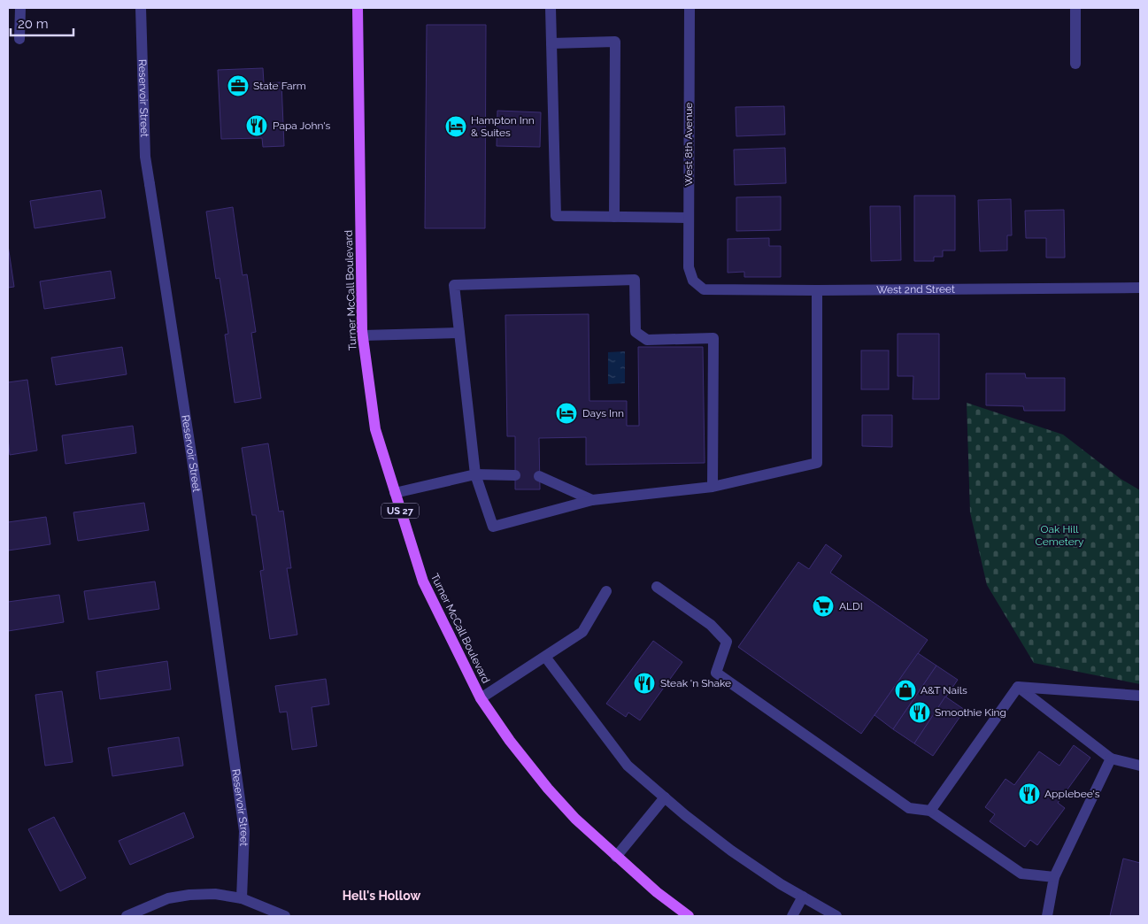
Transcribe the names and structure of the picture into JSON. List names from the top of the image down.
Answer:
{
  "streets": {
    "main road": ["Turner McCall Boulevard", "US 27"],
    "street": ["Reservoir Street", "West 8th Avenue", "West 2nd Street"]
  },
  "crossings": [
    ["West 8th Avenue", "West 2nd Street"]
  ],
  "districts": ["Hell's Hollow"],
  "parks": ["Oak Hill Cemetery"],
  "places": {
    "office": ["State Farm"],
    "restaurant": [
      "Papa John's",
      "Steak 'n Shake",
      "Smoothie King",
      "Applebee's"
    ],
    "hotel": ["Hampton Inn & Suites", "Days Inn"],
    "supermarket": ["ALDI"],
    "shop": ["A&T Nails"]
  },
  "scale_bar": "20 m"
}
